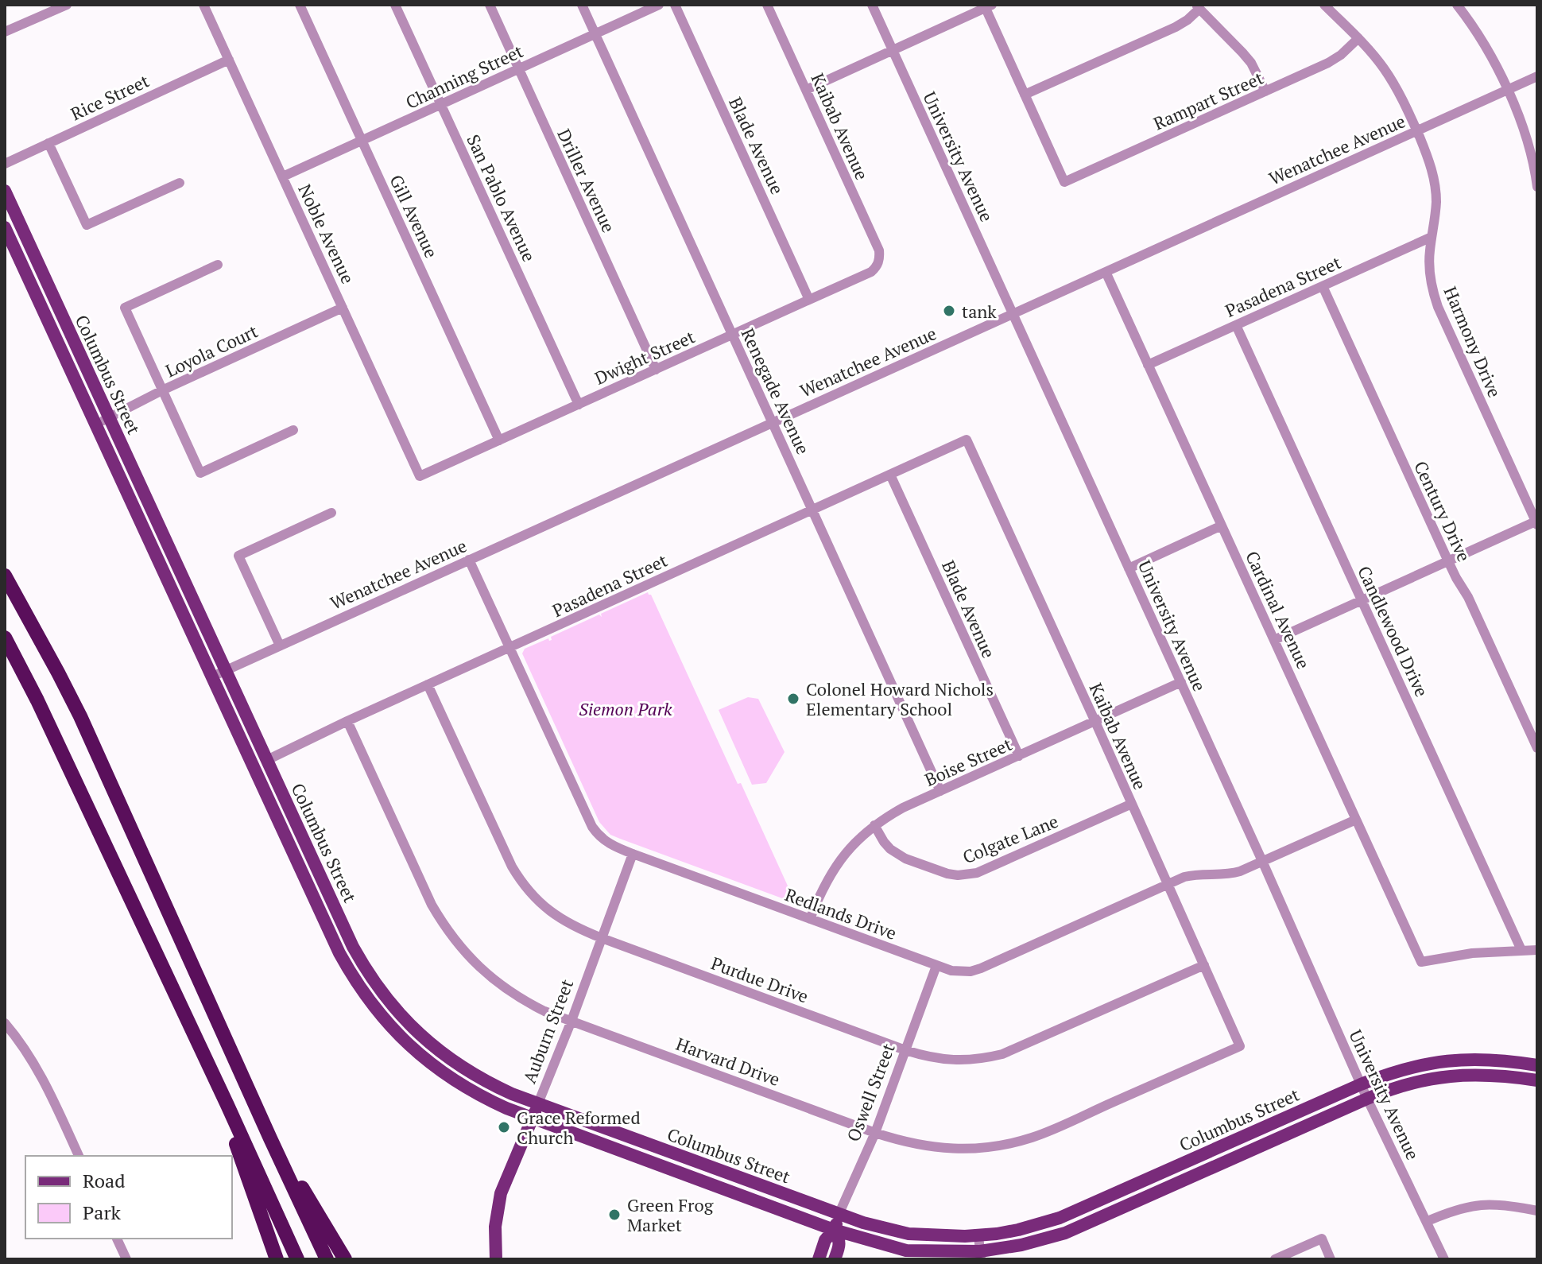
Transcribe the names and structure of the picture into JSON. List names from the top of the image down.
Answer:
{
  "streets": {
    "main road": ["Columbus Street", "Auburn Street", "Oswell Street"],
    "street": [
      "Channing Street",
      "Rice Street",
      "Rampart Street",
      "Kaibab Avenue",
      "Blade Avenue",
      "Wenatchee Avenue",
      "University Avenue",
      "Driller Avenue",
      "San Pablo Avenue",
      "Gill Avenue",
      "Noble Avenue",
      "Pasadena Street",
      "Harmony Drive",
      "Loyola Court",
      "Dwight Street",
      "Renegade Avenue",
      "Century Drive",
      "Cardinal Avenue",
      "Candlewood Drive",
      "Boise Street",
      "Colgate Lane",
      "Redlands Drive",
      "Purdue Drive",
      "Harvard Drive"
    ]
  },
  "crossings": [
    ["Channing Street", "Driller Avenue"],
    ["Channing Street", "San Pablo Avenue"],
    ["Channing Street", "Gill Avenue"],
    ["Channing Street", "Noble Avenue"],
    ["Channing Street", "Renegade Avenue"],
    ["Rice Street", "Noble Avenue"],
    ["Rampart Street", "Harmony Drive"],
    ["Kaibab Avenue", "Pasadena Street"],
    ["Kaibab Avenue", "Dwight Street"],
    ["Kaibab Avenue", "Boise Street"],
    ["Kaibab Avenue", "Colgate Lane"],
    ["Kaibab Avenue", "Redlands Drive"],
    ["Kaibab Avenue", "Purdue Drive"],
    ["Kaibab Avenue", "Harvard Drive"],
    ["Blade Avenue", "Pasadena Street"],
    ["Blade Avenue", "Dwight Street"],
    ["Blade Avenue", "Boise Street"],
    ["Wenatchee Avenue", "University Avenue"],
    ["Wenatchee Avenue", "Harmony Drive"],
    ["Wenatchee Avenue", "Columbus Street"],
    ["Wenatchee Avenue", "Renegade Avenue"],
    ["Wenatchee Avenue", "Cardinal Avenue"],
    ["Wenatchee Avenue", "Redlands Drive"],
    ["University Avenue", "Columbus Street"],
    ["University Avenue", "Boise Street"],
    ["University Avenue", "Redlands Drive"],
    ["Driller Avenue", "Dwight Street"],
    ["San Pablo Avenue", "Dwight Street"],
    ["Gill Avenue", "Dwight Street"],
    ["Noble Avenue", "Loyola Court"],
    ["Noble Avenue", "Dwight Street"],
    ["Pasadena Street", "Harmony Drive"],
    ["Pasadena Street", "Columbus Street"],
    ["Pasadena Street", "Renegade Avenue"],
    ["Pasadena Street", "Century Drive"],
    ["Pasadena Street", "Cardinal Avenue"],
    ["Pasadena Street", "Candlewood Drive"],
    ["Pasadena Street", "Redlands Drive"],
    ["Pasadena Street", "Purdue Drive"],
    ["Pasadena Street", "Harvard Drive"],
    ["Loyola Court", "Columbus Street"],
    ["Dwight Street", "Renegade Avenue"],
    ["Columbus Street", "Auburn Street"],
    ["Columbus Street", "Oswell Street"],
    ["Renegade Avenue", "Boise Street"],
    ["Cardinal Avenue", "Candlewood Drive"],
    ["Cardinal Avenue", "Redlands Drive"],
    ["Boise Street", "Colgate Lane"],
    ["Boise Street", "Redlands Drive"],
    ["Redlands Drive", "Auburn Street"],
    ["Redlands Drive", "Oswell Street"],
    ["Purdue Drive", "Auburn Street"],
    ["Purdue Drive", "Oswell Street"],
    ["Auburn Street", "Harvard Drive"],
    ["Harvard Drive", "Oswell Street"]
  ],
  "parks": ["Siemon Park"],
  "places": [
    "tank",
    "Colonel Howard Nichols Elementary School",
    "Grace Reformed Church",
    "Green Frog Market"
  ],
  "legend": ["Road", "Park"]
}
